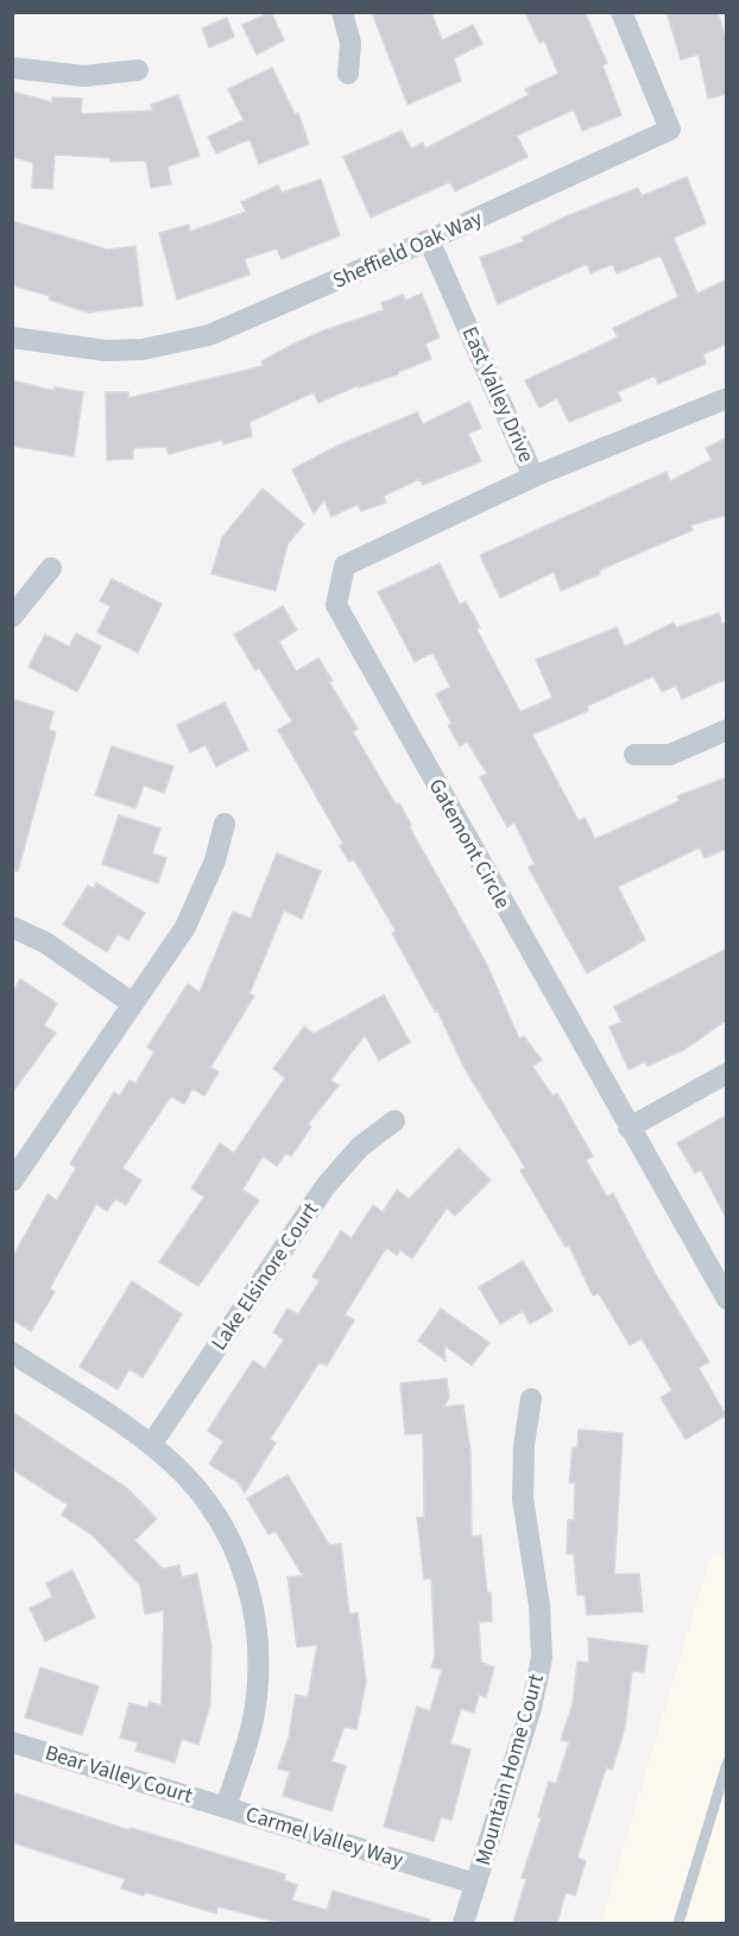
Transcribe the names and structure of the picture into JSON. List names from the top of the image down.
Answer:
{
  "streets": {
    "street": [
      "Sheffield Oak Way",
      "East Valley Drive",
      "Gatemont Circle",
      "Lake Elsinore Court",
      "Mountain Home Court",
      "Bear Valley Court",
      "Carmel Valley Way"
    ]
  },
  "crossings": [
    ["Sheffield Oak Way", "East Valley Drive"],
    ["East Valley Drive", "Gatemont Circle"],
    ["Lake Elsinore Court", "Carmel Valley Way"],
    ["Mountain Home Court", "Carmel Valley Way"],
    ["Bear Valley Court", "Carmel Valley Way"]
  ]
}
